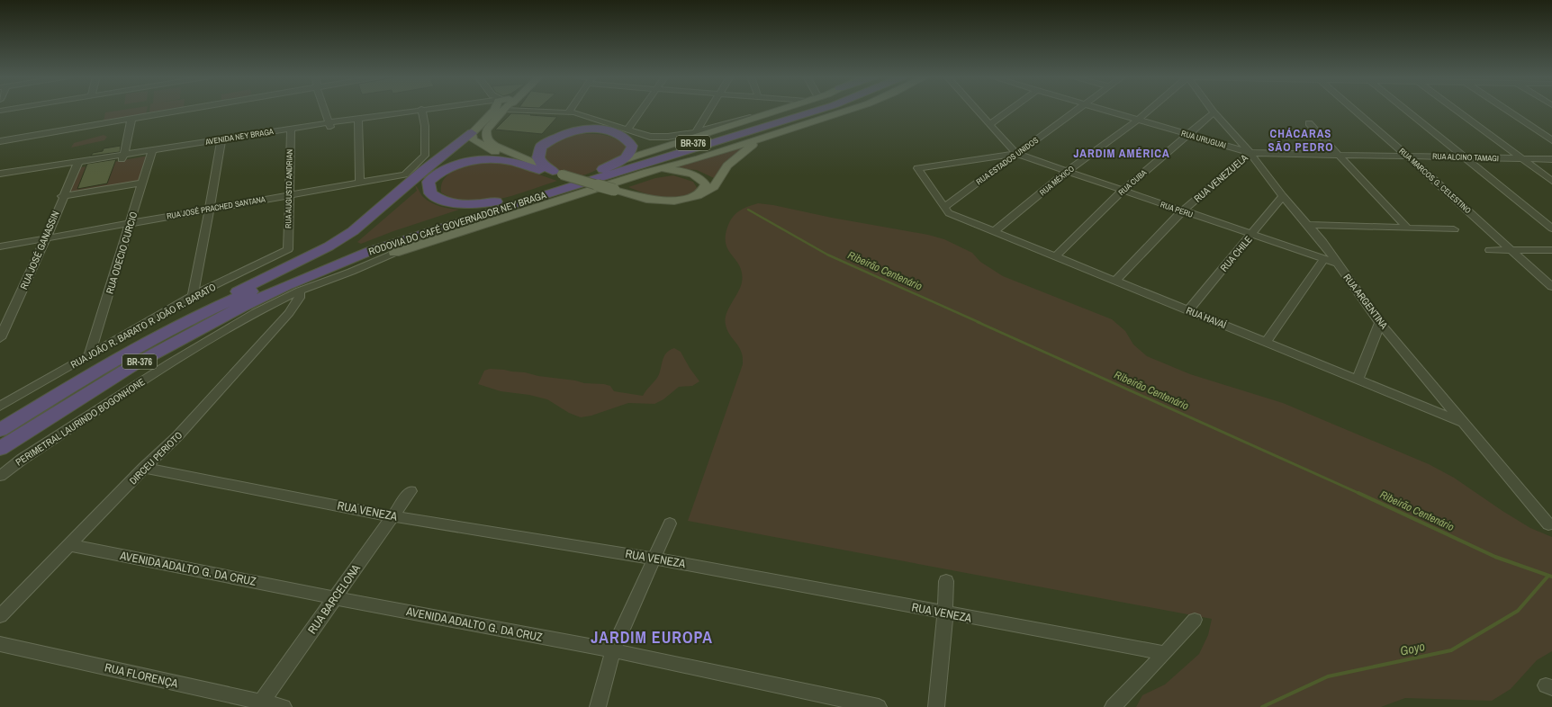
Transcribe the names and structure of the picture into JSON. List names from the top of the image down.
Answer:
{
  "streets": {
    "highway": ["BR-376", "RODOVIA DO CAFÉ GOVERNADOR NEY BRAGA"],
    "street": [
      "AVENIDA NEY BRAGA",
      "RUA URUGUAI",
      "RUA ALCINO TAMAGI",
      "RUA ESTADOS UNIDOS",
      "RUA VENEZUELA",
      "RUA MÉXICO",
      "RUA MARCOS G. CELESTINO",
      "RUA CUBA",
      "RUA AUGUSTO ANDRIAN",
      "RUA JOSÉ PRACHED SANTANA",
      "RUA PERU",
      "RUA JOSÉ GANASSIN",
      "RUA ODECIO CURCIO",
      "RUA CHILE",
      "RUA ARGENTINA",
      "RUA HAVAÍ",
      "RUA JOÃO R. BARATO R JOÃO R. BARATO",
      "PERIMETRAL LAURINDO BOGONHONE",
      "DIRCEU PERIOTO",
      "RUA VENEZA",
      "AVENIDA ADALTO G. DA CRUZ",
      "RUA BARCELONA",
      "RUA FLORENÇA"
    ]
  },
  "crossings": [
    ["AVENIDA NEY BRAGA", "RUA AUGUSTO ANDRIAN"],
    ["AVENIDA NEY BRAGA", "RUA JOSÉ PRACHED SANTANA"],
    ["AVENIDA NEY BRAGA", "RUA JOSÉ GANASSIN"],
    ["AVENIDA NEY BRAGA", "RUA ODECIO CURCIO"],
    ["RUA URUGUAI", "RUA ALCINO TAMAGI"],
    ["RUA URUGUAI", "RUA VENEZUELA"],
    ["RUA URUGUAI", "RUA MÉXICO"],
    ["RUA URUGUAI", "RUA CUBA"],
    ["RUA URUGUAI", "RUA ARGENTINA"],
    ["RUA ALCINO TAMAGI", "RUA VENEZUELA"],
    ["RUA ALCINO TAMAGI", "RUA MARCOS G. CELESTINO"],
    ["RUA ALCINO TAMAGI", "RUA ARGENTINA"],
    ["RUA ESTADOS UNIDOS", "RUA PERU"],
    ["RUA ESTADOS UNIDOS", "RUA HAVAÍ"],
    ["RUA VENEZUELA", "RUA PERU"],
    ["RUA VENEZUELA", "RUA ARGENTINA"],
    ["RUA VENEZUELA", "RUA HAVAÍ"],
    ["RUA MÉXICO", "RUA PERU"],
    ["RUA MÉXICO", "RUA HAVAÍ"],
    ["RUA CUBA", "RUA PERU"],
    ["RUA CUBA", "RUA ARGENTINA"],
    ["RUA CUBA", "RUA HAVAÍ"],
    ["RUA AUGUSTO ANDRIAN", "RUA JOSÉ PRACHED SANTANA"],
    ["RUA AUGUSTO ANDRIAN", "RUA JOÃO R. BARATO R JOÃO R. BARATO"],
    ["RUA JOSÉ PRACHED SANTANA", "RUA JOSÉ GANASSIN"],
    ["RUA JOSÉ PRACHED SANTANA", "RUA ODECIO CURCIO"],
    ["RUA PERU", "RUA CHILE"],
    ["RUA PERU", "RUA ARGENTINA"],
    ["RODOVIA DO CAFÉ GOVERNADOR NEY BRAGA", "PERIMETRAL LAURINDO BOGONHONE"],
    ["RODOVIA DO CAFÉ GOVERNADOR NEY BRAGA", "DIRCEU PERIOTO"],
    ["RUA ODECIO CURCIO", "RUA JOÃO R. BARATO R JOÃO R. BARATO"],
    ["RUA CHILE", "RUA ARGENTINA"],
    ["RUA CHILE", "RUA HAVAÍ"],
    ["RUA ARGENTINA", "RUA HAVAÍ"],
    ["PERIMETRAL LAURINDO BOGONHONE", "DIRCEU PERIOTO"],
    ["DIRCEU PERIOTO", "RUA VENEZA"],
    ["DIRCEU PERIOTO", "AVENIDA ADALTO G. DA CRUZ"],
    ["RUA VENEZA", "RUA BARCELONA"],
    ["AVENIDA ADALTO G. DA CRUZ", "RUA BARCELONA"],
    ["RUA BARCELONA", "RUA FLORENÇA"]
  ],
  "districts": ["CHÁCARAS SÃO PEDRO", "JARDIM AMÉRICA", "JARDIM EUROPA"],
  "water": ["Ribeirão Centenário", "Goyo"]
}
